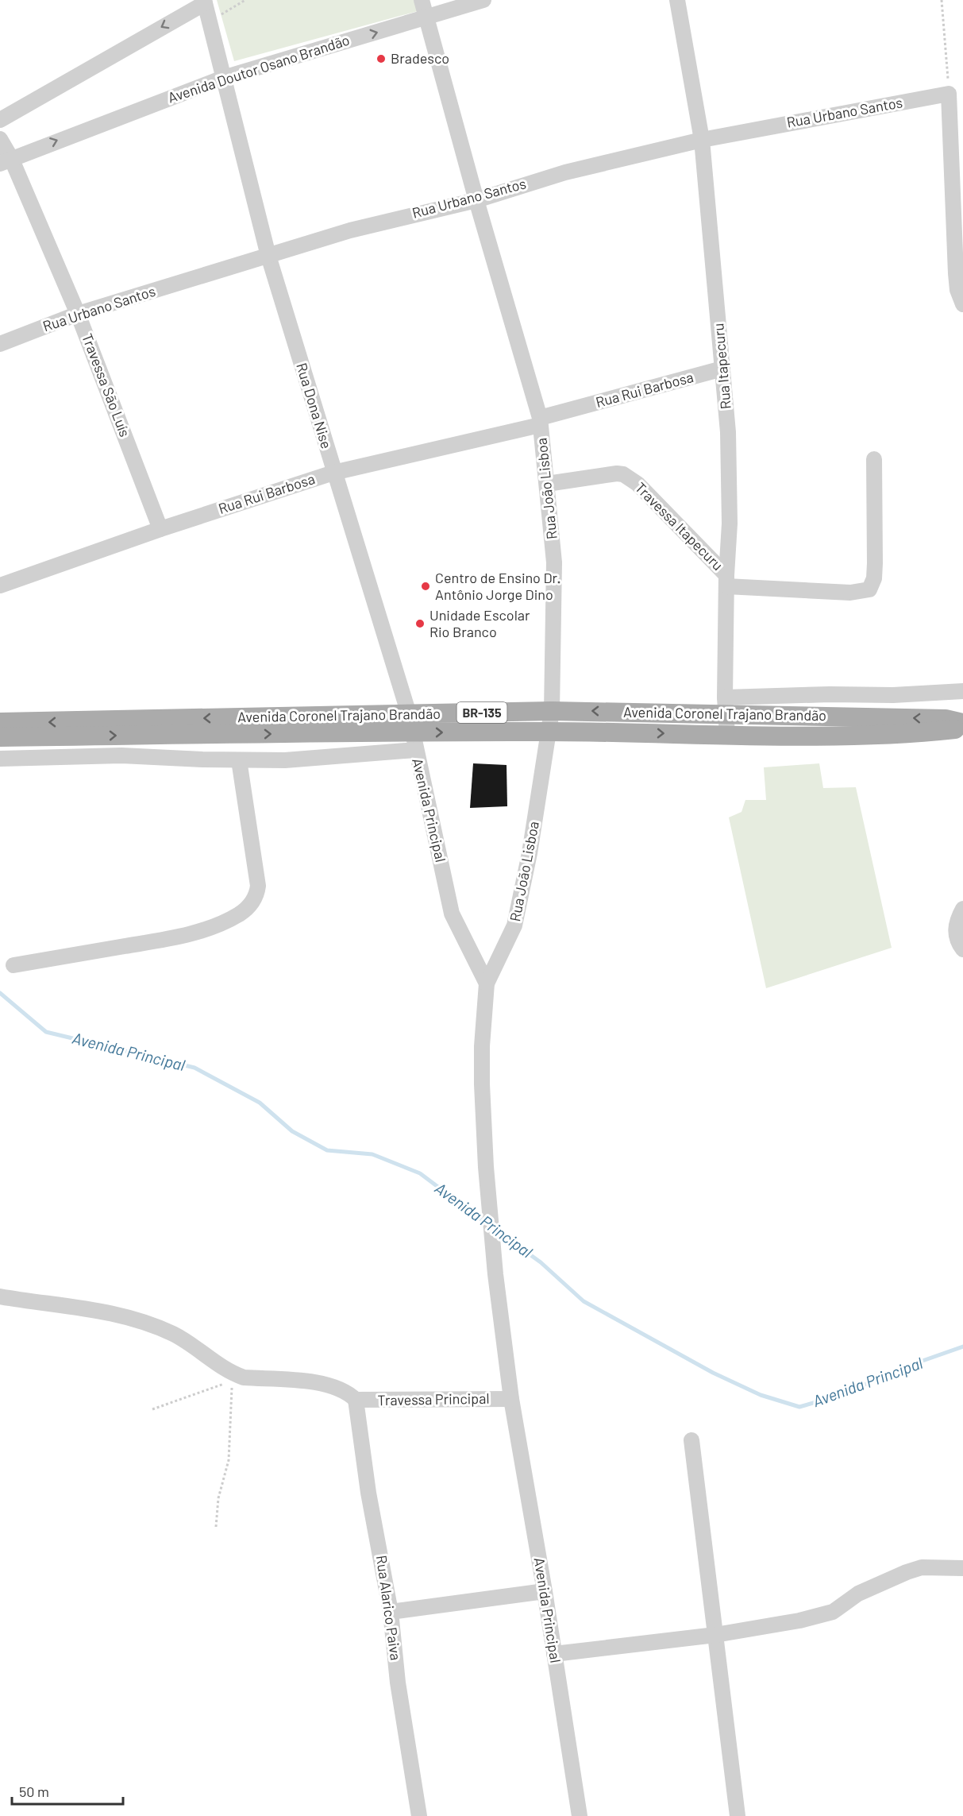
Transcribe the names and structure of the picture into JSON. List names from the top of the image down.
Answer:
{
  "streets": {
    "main road": ["BR-135", "Avenida Coronel Trajano Brandão"],
    "street": [
      "Avenida Doutor Osano Brandão",
      "Rua Urbano Santos",
      "Rua Itapecuru",
      "Travessa São Luís",
      "Rua Rui Barbosa",
      "Rua Dona Nise",
      "Rua João Lisboa",
      "Travessa Itapecuru",
      "Avenida Principal",
      "Travessa Principal",
      "Rua Alarico Paiva"
    ]
  },
  "crossings": [
    ["Avenida Doutor Osano Brandão", "Travessa São Luís"],
    ["Avenida Doutor Osano Brandão", "Rua Dona Nise"],
    ["Avenida Doutor Osano Brandão", "Rua João Lisboa"],
    ["Rua Urbano Santos", "Rua Itapecuru"],
    ["Rua Urbano Santos", "Travessa São Luís"],
    ["Rua Urbano Santos", "Rua Dona Nise"],
    ["Rua Urbano Santos", "Rua João Lisboa"],
    ["Rua Itapecuru", "Rua Rui Barbosa"],
    ["Rua Itapecuru", "Travessa Itapecuru"],
    ["Rua Itapecuru", "Avenida Coronel Trajano Brandão"],
    ["Travessa São Luís", "Rua Rui Barbosa"],
    ["Rua Rui Barbosa", "Rua Dona Nise"],
    ["Rua Rui Barbosa", "Rua João Lisboa"],
    ["Rua Dona Nise", "Avenida Coronel Trajano Brandão"],
    ["Rua Dona Nise", "Avenida Principal"],
    ["Rua João Lisboa", "Travessa Itapecuru"],
    ["Rua João Lisboa", "Avenida Coronel Trajano Brandão"],
    ["Rua João Lisboa", "Avenida Principal"],
    ["Avenida Coronel Trajano Brandão", "Avenida Principal"],
    ["Avenida Principal", "Travessa Principal"],
    ["Travessa Principal", "Rua Alarico Paiva"]
  ],
  "water": ["Avenida Principal"],
  "places": ["Bradesco", "Centro de Ensino Dr. Antônio Jorge Dino", "Unidade Escolar Rio Branco"],
  "scale_bar": "50 m"
}
